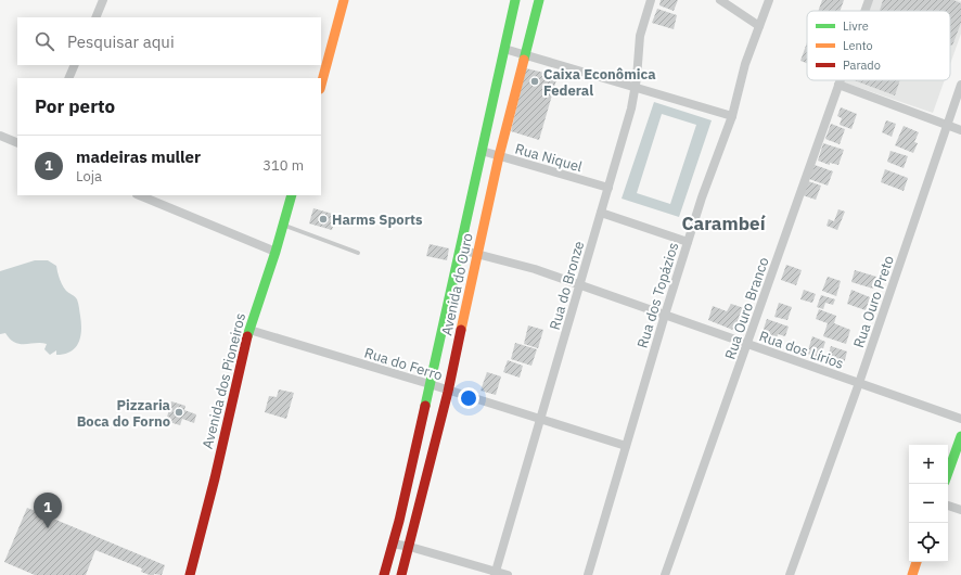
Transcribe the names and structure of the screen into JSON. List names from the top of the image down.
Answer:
{
  "streets": {
    "street": [
      "Rua Niquel",
      "Avenida do Ouro",
      "Rua do Bronze",
      "Rua dos Topázios",
      "Rua Ouro Preto",
      "Rua Ouro Branco",
      "Rua dos Lírios",
      "Rua do Ferro",
      "Avenida dos Pioneiros"
    ]
  },
  "crossings": [
    ["Rua Niquel", "Avenida do Ouro"],
    ["Rua Niquel", "Rua do Bronze"],
    ["Avenida do Ouro", "Rua dos Lírios"],
    ["Avenida do Ouro", "Rua do Ferro"],
    ["Rua do Bronze", "Rua dos Lírios"],
    ["Rua do Bronze", "Rua do Ferro"],
    ["Rua dos Topázios", "Rua dos Lírios"],
    ["Rua dos Topázios", "Rua do Ferro"],
    ["Rua Ouro Preto", "Rua dos Lírios"],
    ["Rua Ouro Branco", "Rua dos Lírios"],
    ["Rua do Ferro", "Avenida dos Pioneiros"]
  ],
  "districts": ["Carambeí"],
  "places": ["Caixa Econômica Federal", "Harms Sports", "Pizzaria Boca do Forno"],
  "legend": ["Livre", "Lento", "Parado"],
  "page": {
    "search": "Pesquisar aqui",
    "heading": "Por perto",
    "list": [
      {
        "mark": "1",
        "name": "madeiras muller",
        "note": "Loja",
        "value": "310 m"
      }
    ],
    "map_buttons": ["+", "−"],
    "pins": "1"
  }
}
